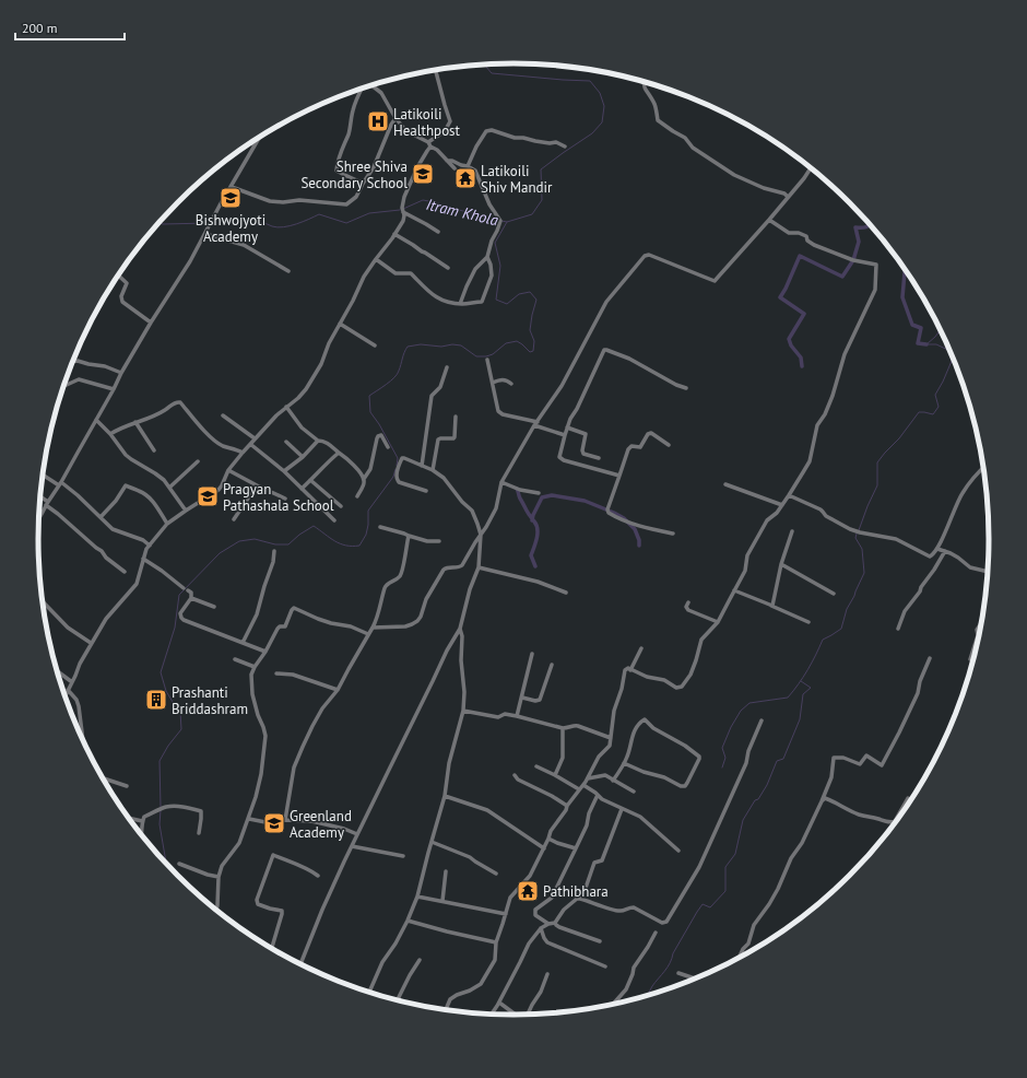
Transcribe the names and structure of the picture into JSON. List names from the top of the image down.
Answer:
{
  "water": ["Itram Khola"],
  "places": {
    "hospital": ["Latikoili Healthpost"],
    "school or university": [
      "Shree Shiva Secondary School",
      "Bishwojyoti Academy",
      "Pragyan Pathashala School",
      "Greenland Academy"
    ],
    "temple": ["Latikoili Shiv Mandir", "Pathibhara"],
    "building": ["Prashanti Briddashram"]
  },
  "scale_bar": "200 m"
}
